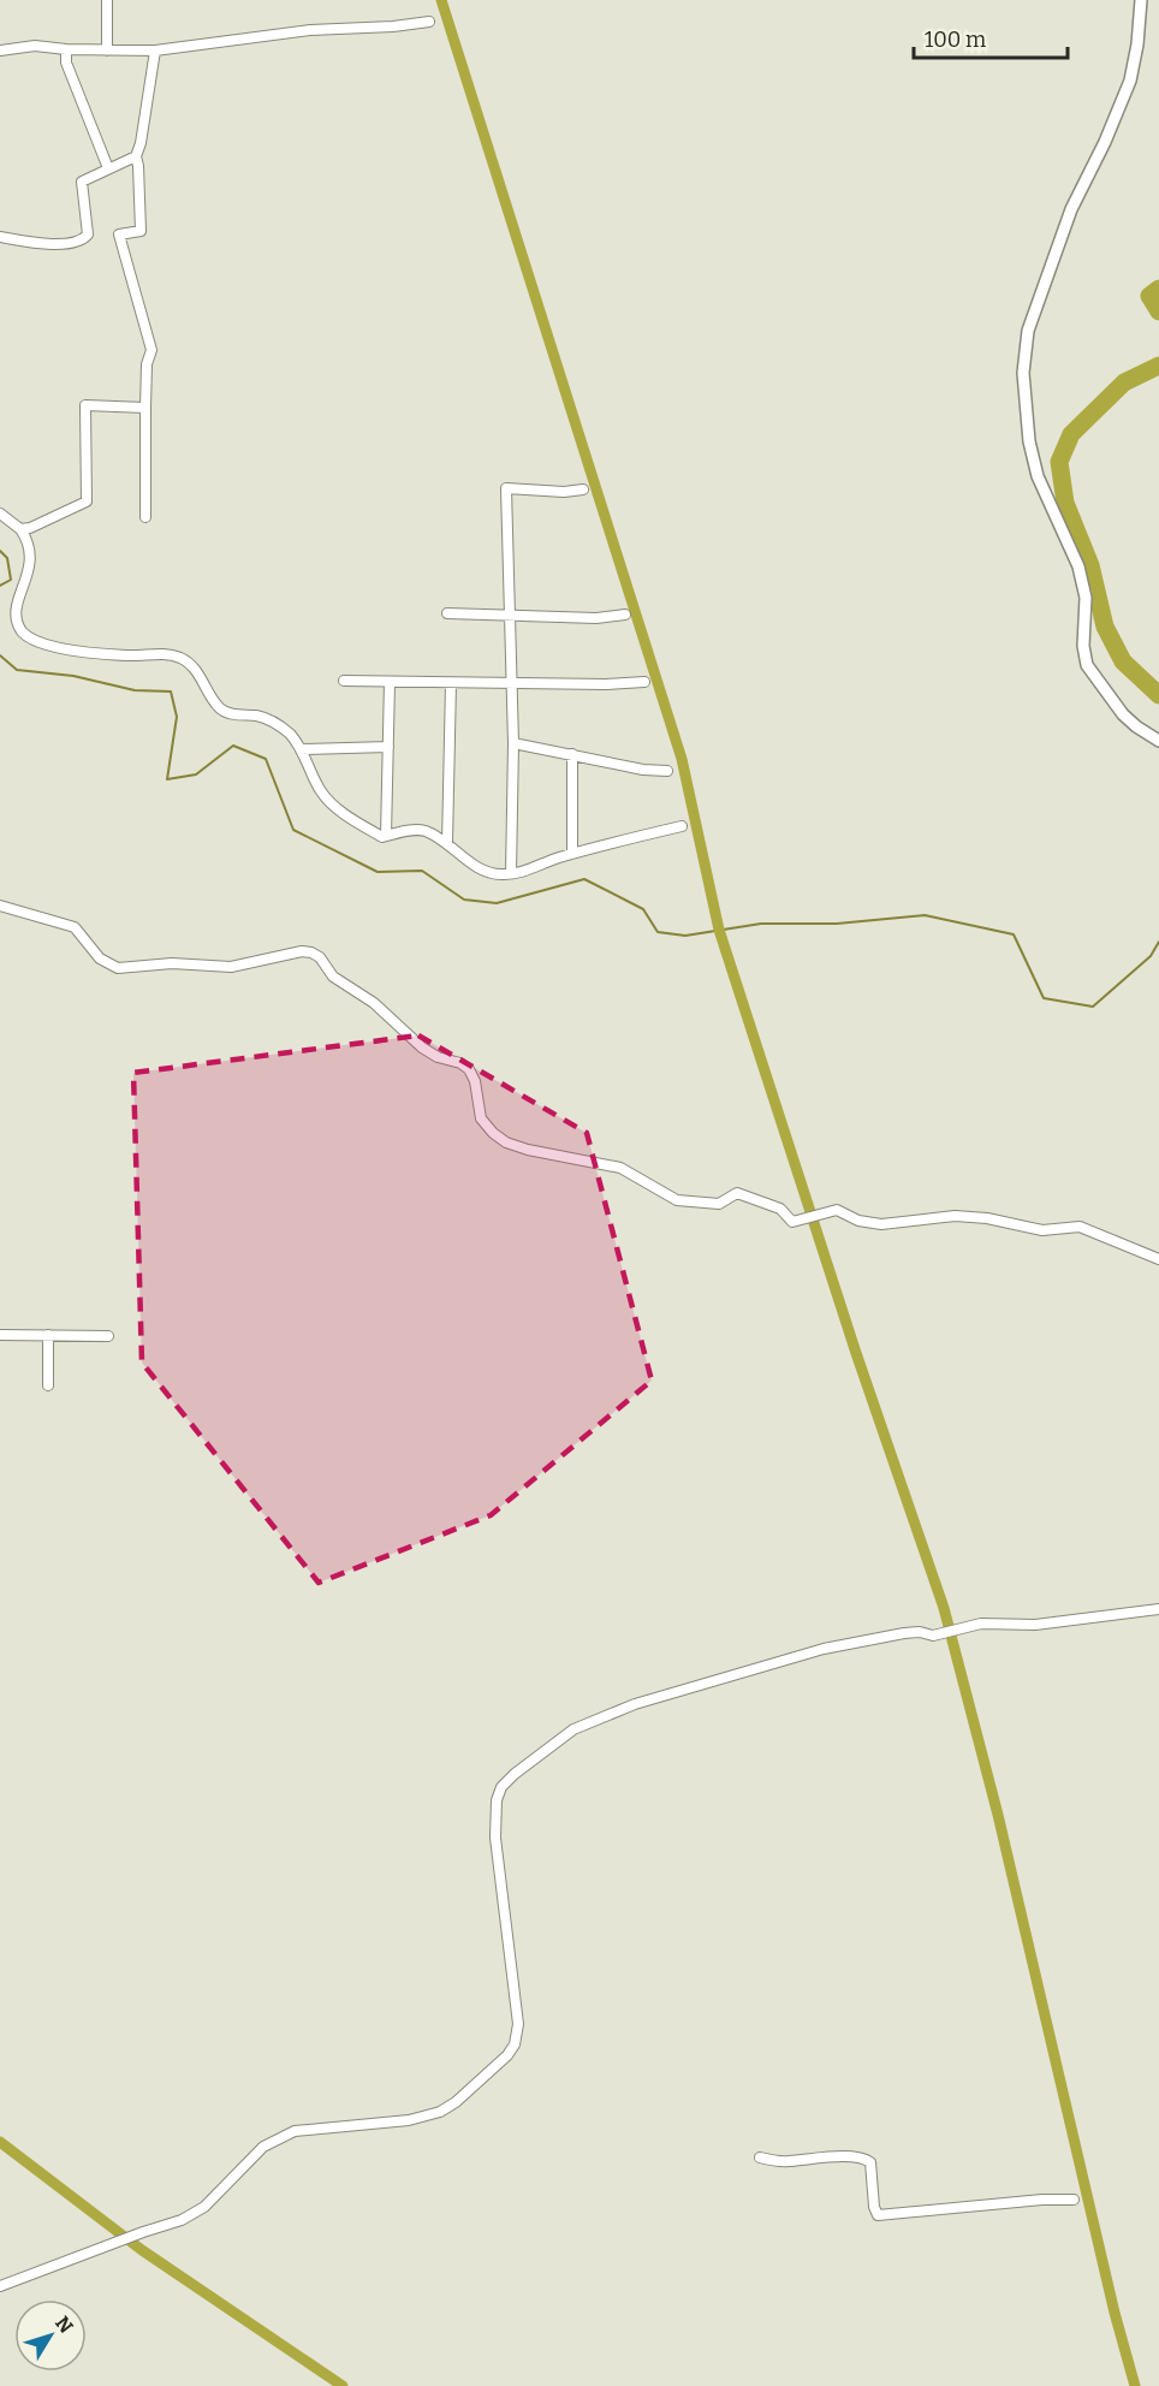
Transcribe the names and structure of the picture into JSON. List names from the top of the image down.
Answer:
{
  "scale_bar": "100 m",
  "north": "top right"
}
